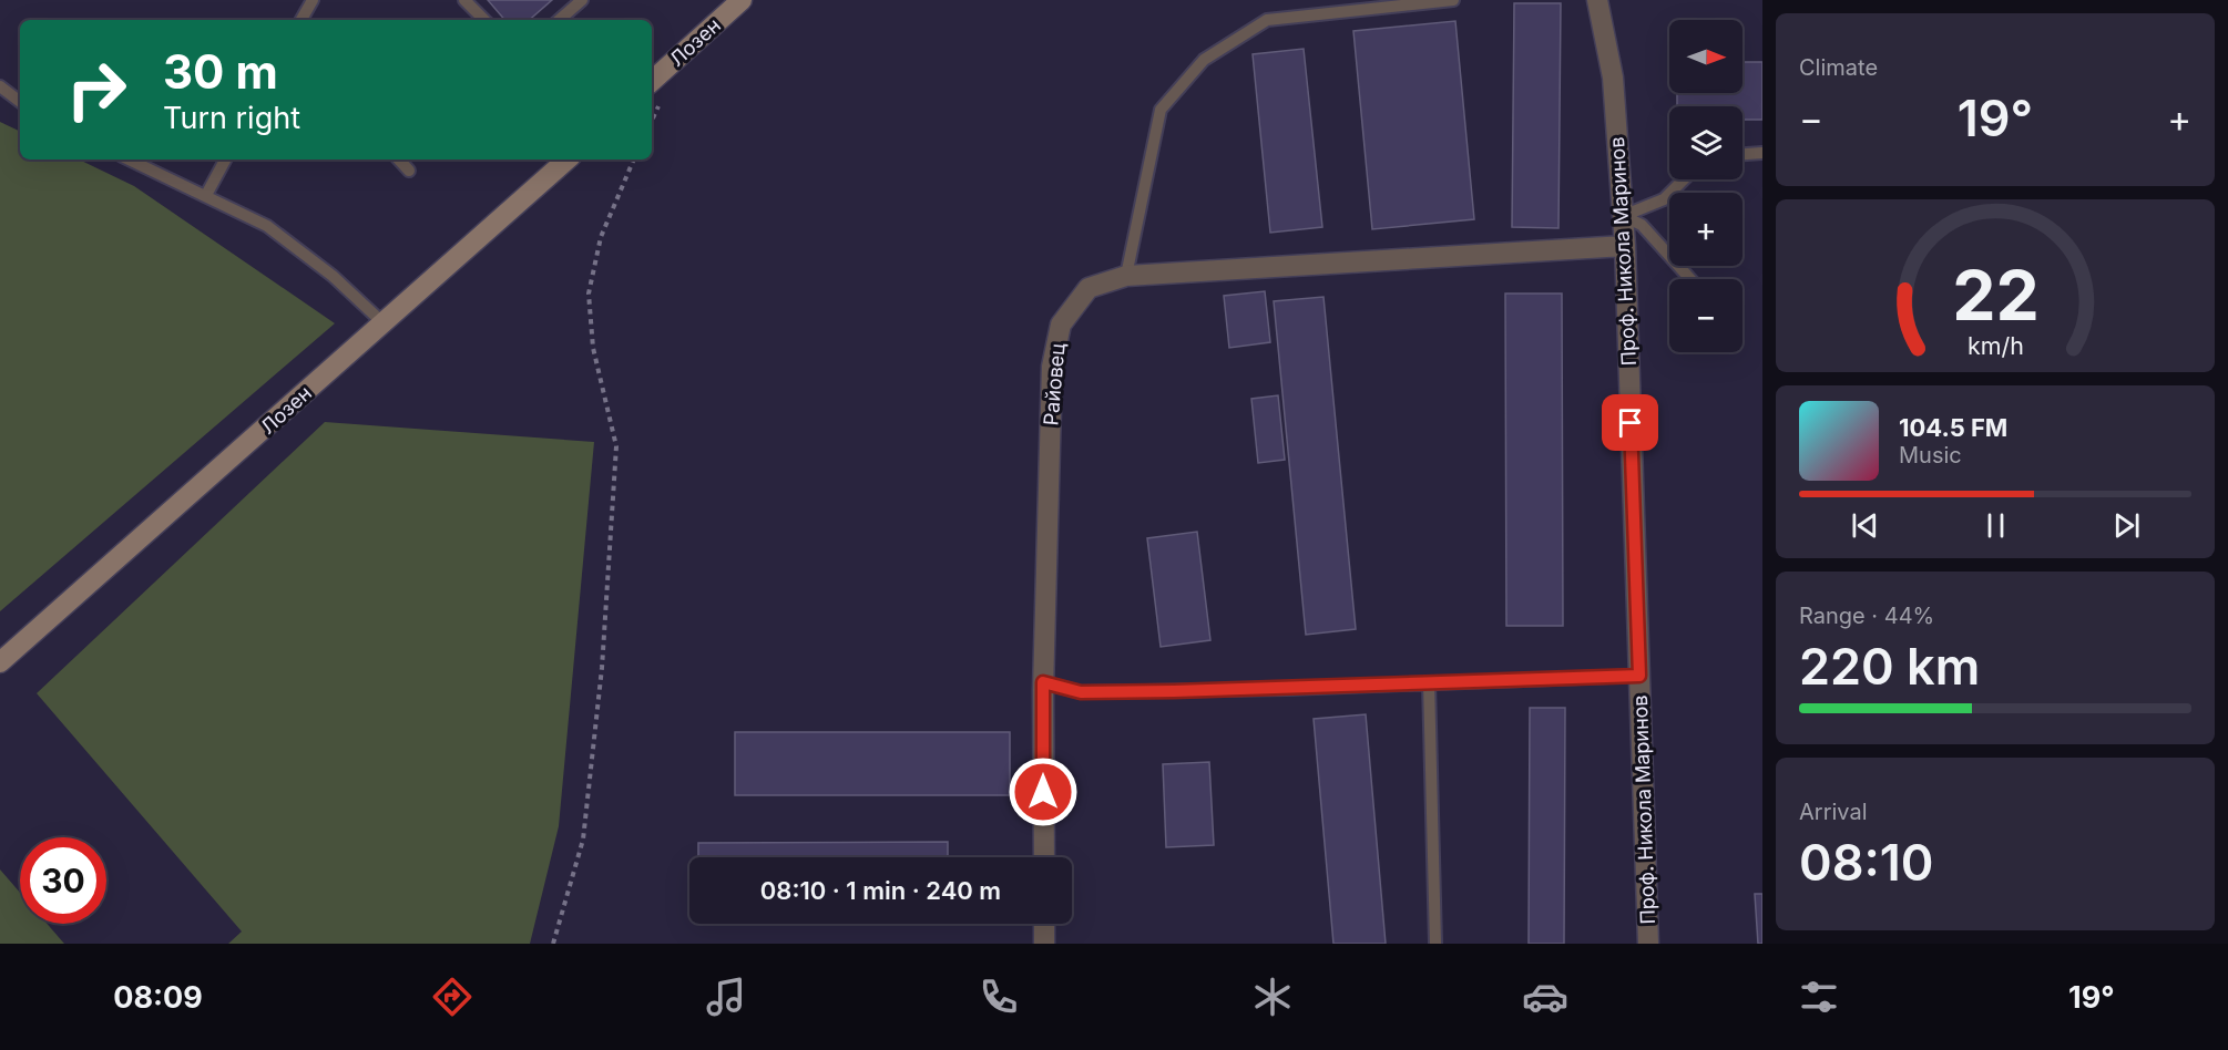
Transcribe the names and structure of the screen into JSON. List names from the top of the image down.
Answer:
{
  "streets": {
    "street": ["Лозен", "Проф. Никола Маринов", "Райовец"]
  },
  "crossings": [
    ["Проф. Никола Маринов", "Райовец"]
  ],
  "north": "right",
  "page": {
    "tile": [
      "Climate",
      ["Range · 44%", "220 km"],
      ["Arrival", "08:10"]
    ],
    "map_buttons": ["+", "−"],
    "turn": ["30 m", "Turn right"],
    "heat": ["−", "19°", "+"],
    "song": ["104.5 FM", "Music"],
    "limit": "30",
    "trip": "08:10 · 1 min · 240 m",
    "tabs": ["08:09", "19°"],
    "gauge": ["22", "km/h"]
  }
}
